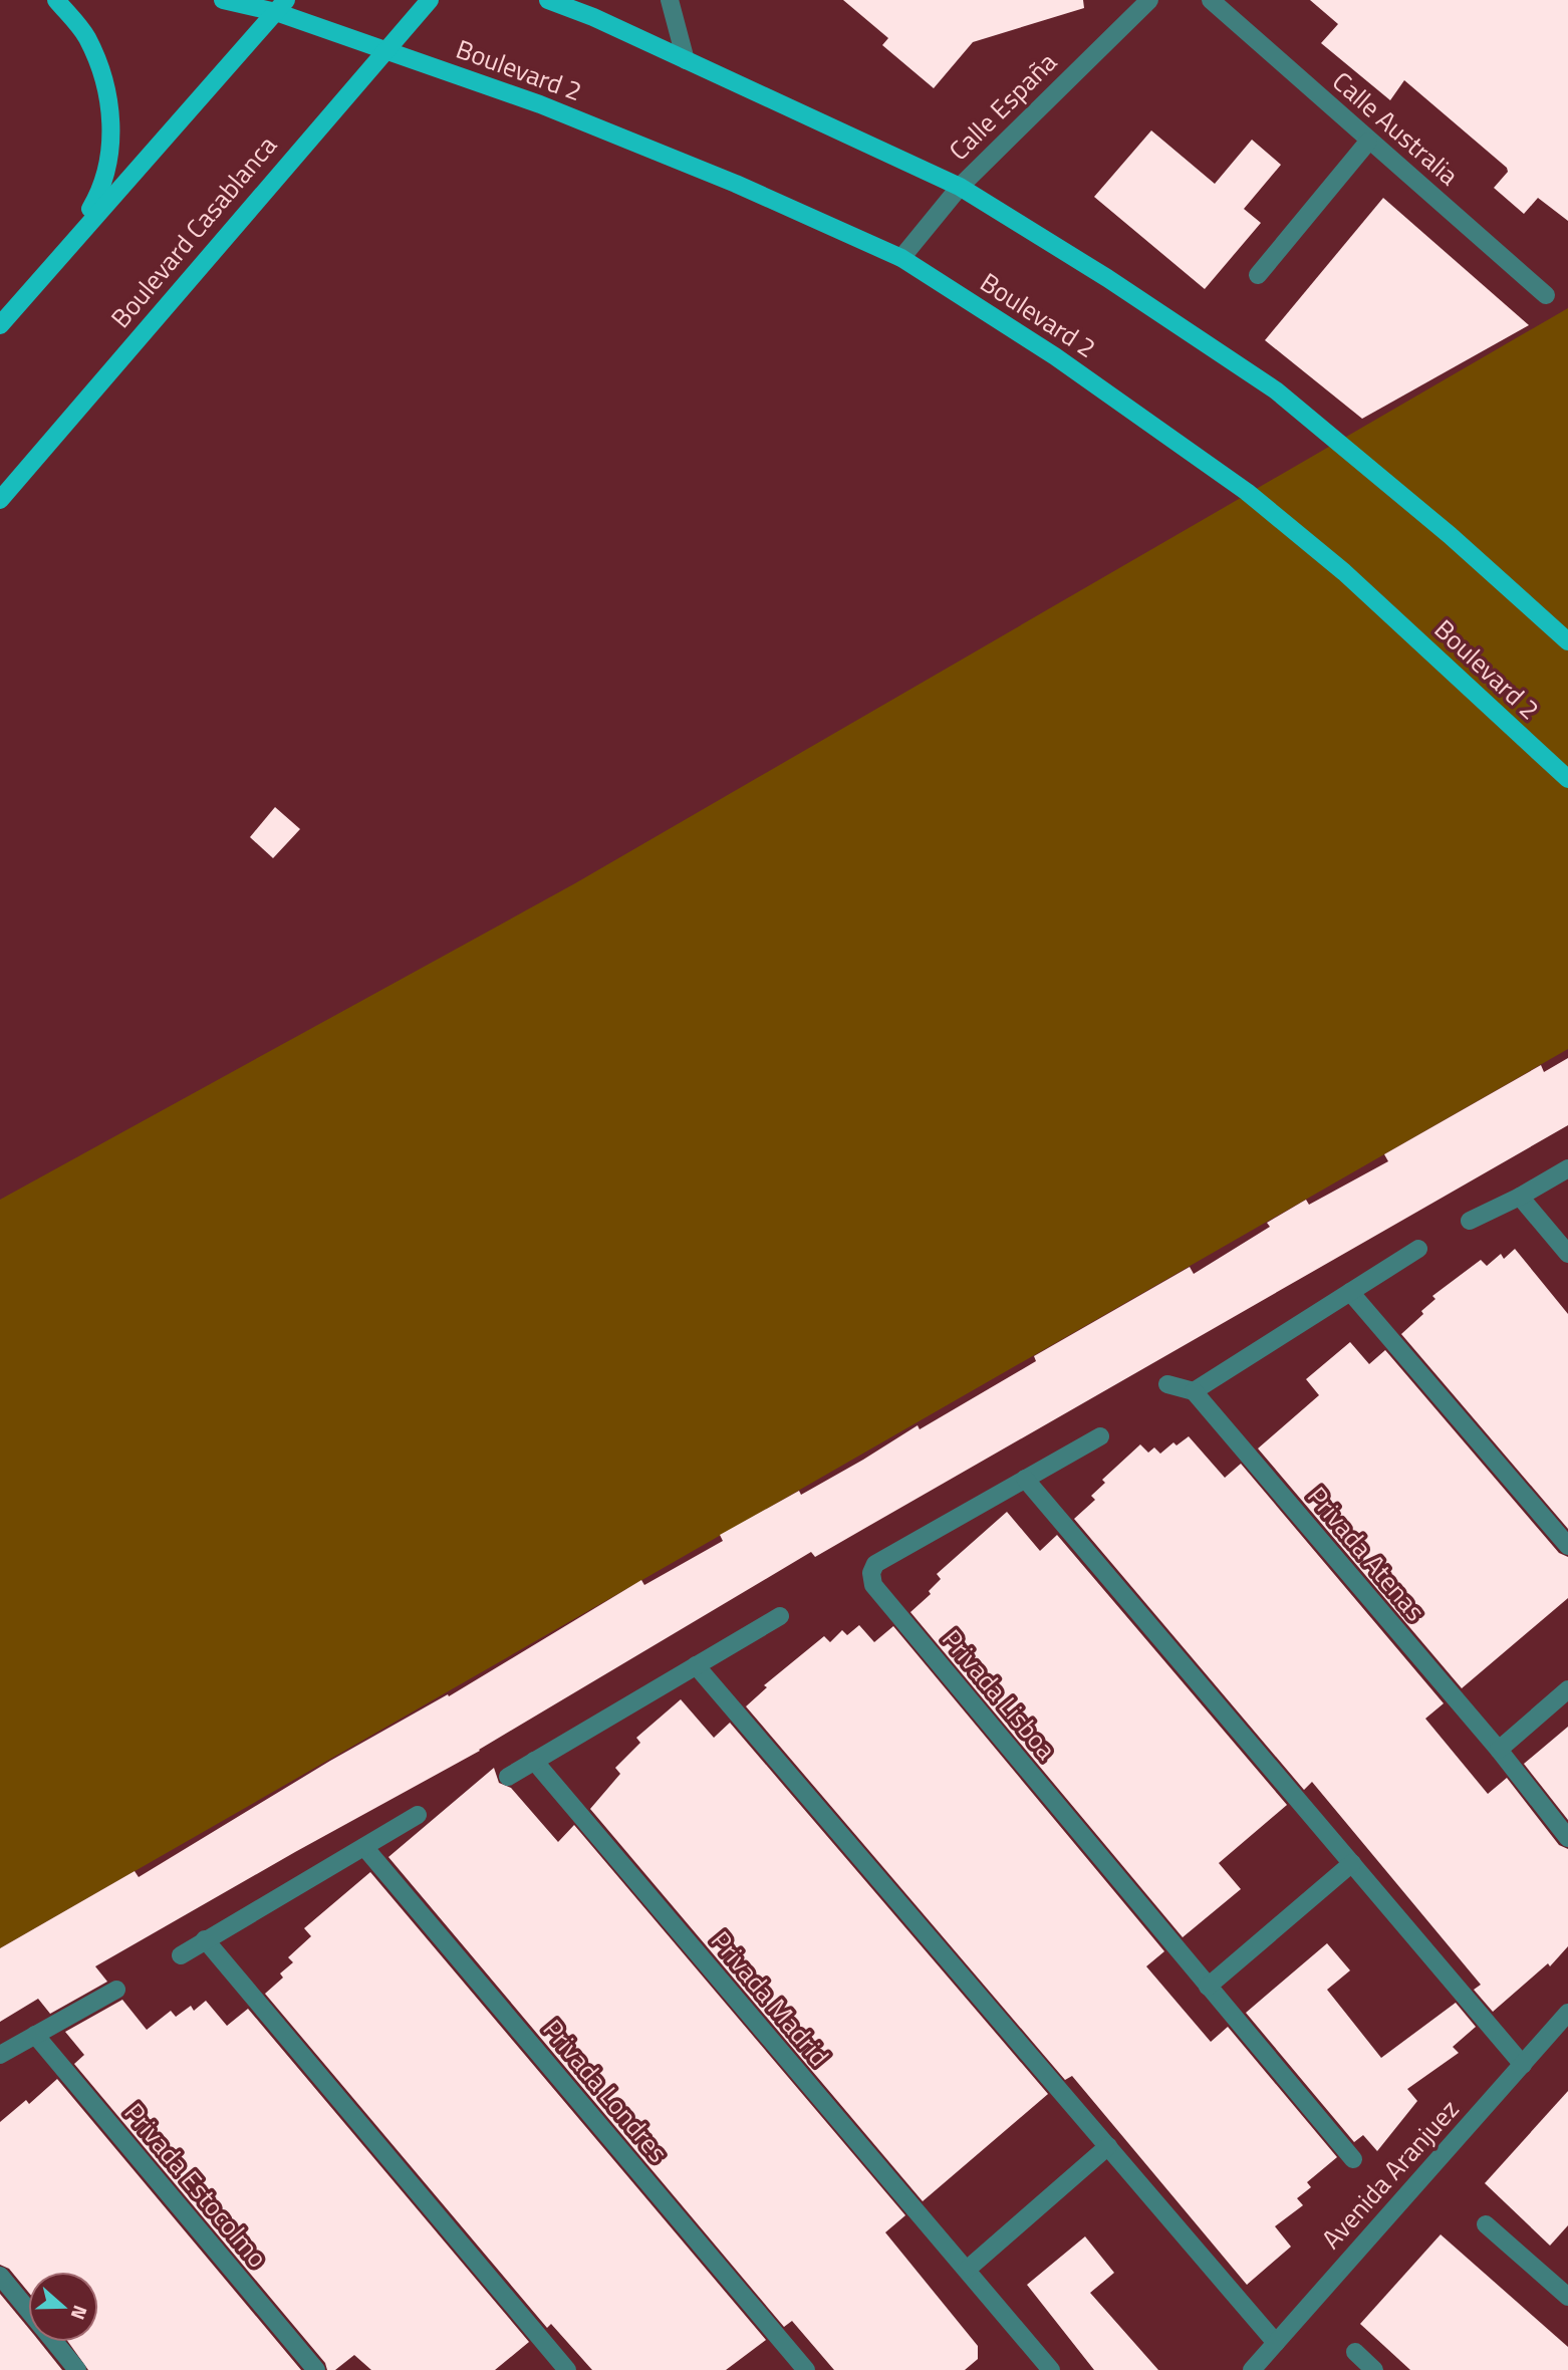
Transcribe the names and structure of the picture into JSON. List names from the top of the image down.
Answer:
{
  "streets": {
    "main road": ["Boulevard 2", "Boulevard Casablanca"],
    "street": [
      "Calle España",
      "Calle Australia",
      "Privada Atenas",
      "Privada Lisboa",
      "Privada Madrid",
      "Privada Londres",
      "Avenida Aranjuez",
      "Privada Estocolmo"
    ]
  },
  "crossings": [
    ["Boulevard 2", "Calle España"],
    ["Boulevard 2", "Boulevard Casablanca"]
  ],
  "north": "right"
}
